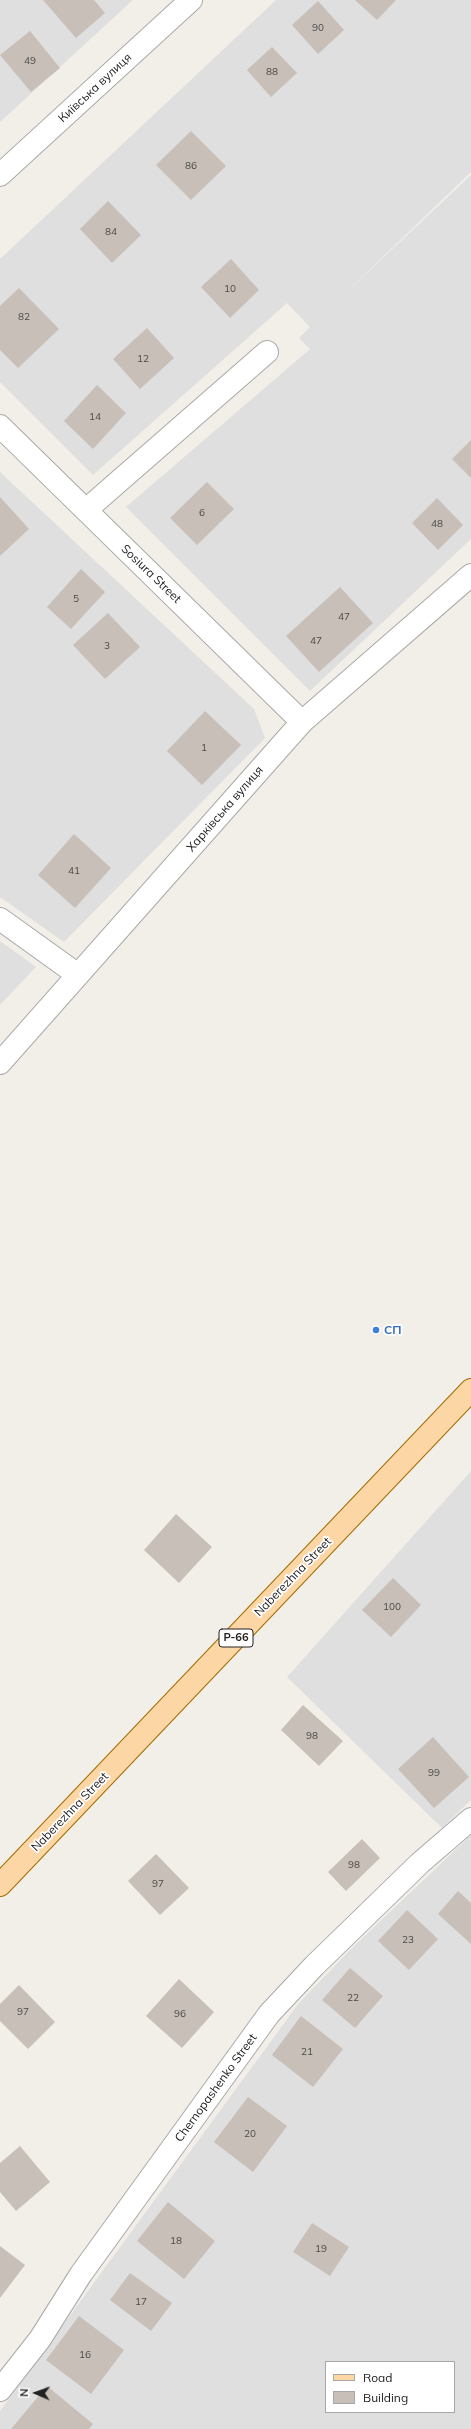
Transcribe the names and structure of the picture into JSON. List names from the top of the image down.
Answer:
{
  "streets": {
    "main road": ["Naberezhna Street", "Р-66"],
    "street": [
      "Київська вулиця",
      "Sosiura Street",
      "Харківська вулиця",
      "Chernopashenko Street"
    ]
  },
  "crossings": [
    ["Sosiura Street", "Харківська вулиця"]
  ],
  "places": ["СП"],
  "house_numbers": [
    "90",
    "49",
    "88",
    "86",
    "84",
    "10",
    "82",
    "12",
    "14",
    "6",
    "48",
    "5",
    "47",
    "47",
    "3",
    "1",
    "41",
    "100",
    "98",
    "99",
    "98",
    "97",
    "23",
    "22",
    "97",
    "96",
    "21",
    "20",
    "18",
    "19",
    "17",
    "16"
  ],
  "legend": ["Road", "Building"],
  "north": "left"
}
